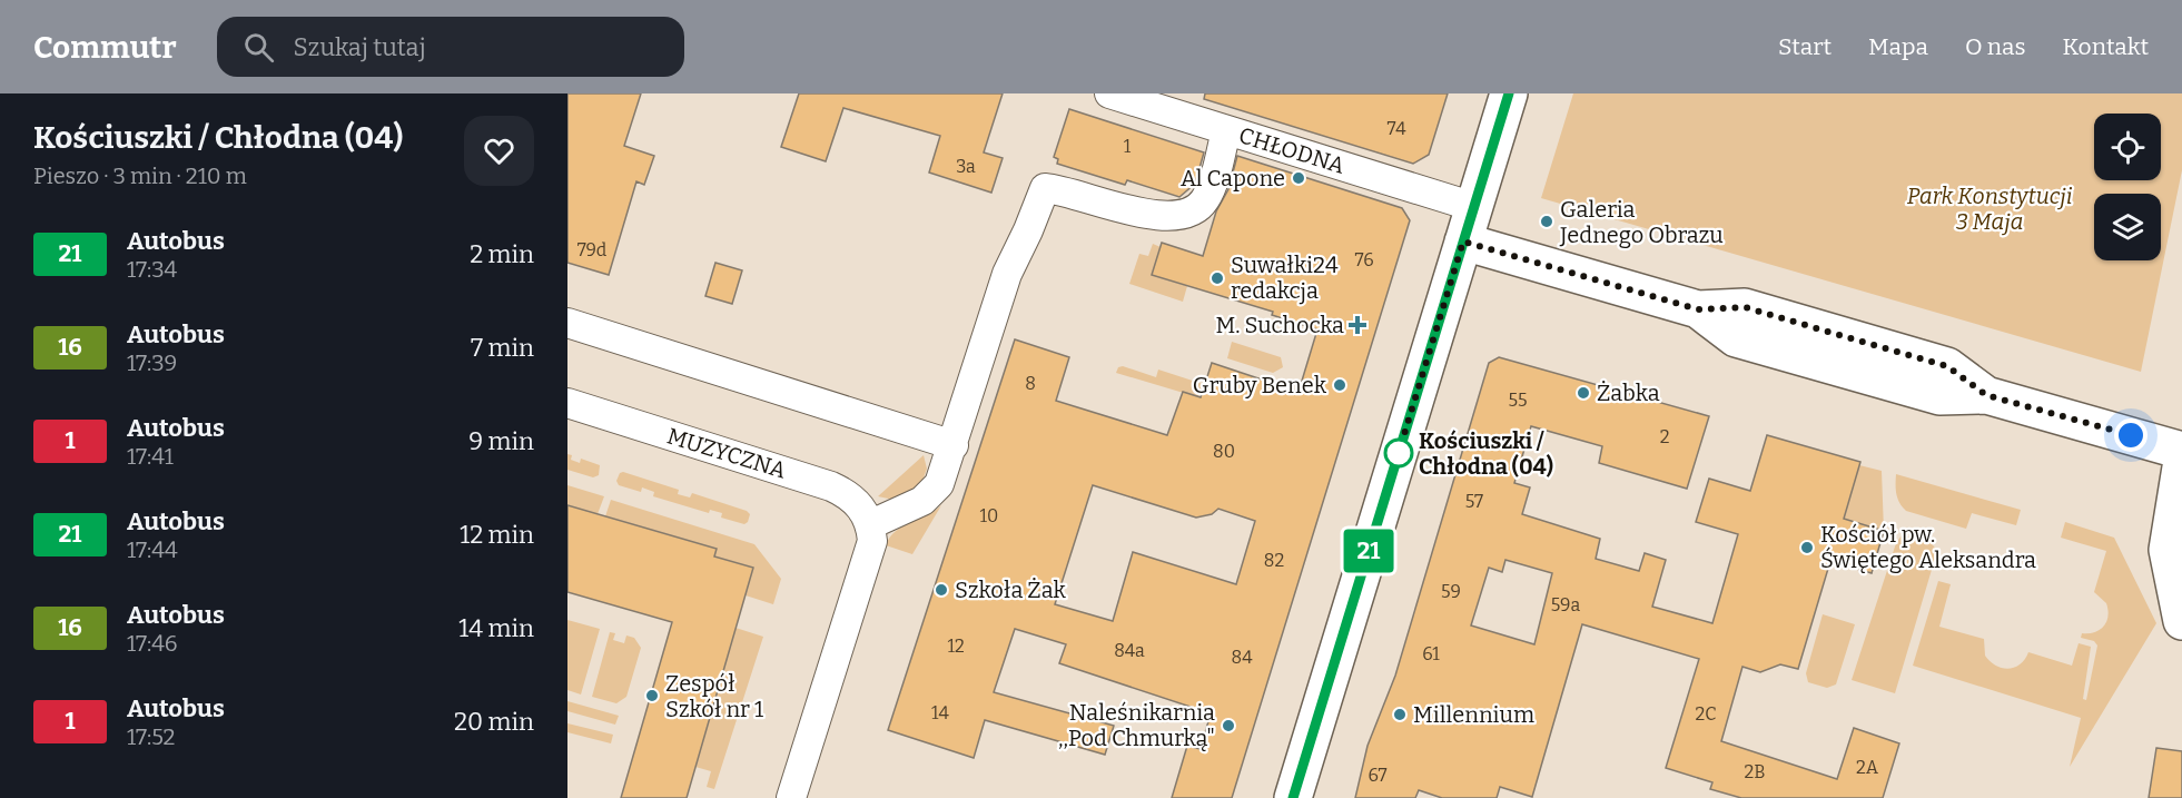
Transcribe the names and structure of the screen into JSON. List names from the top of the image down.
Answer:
{
  "streets": {
    "street": ["CHŁODNA", "MUZYCZNA"]
  },
  "parks": ["Park Konstytucji 3 Maja"],
  "places": {
    "other": [
      "Al Capone",
      "Galeria Jednego Obrazu",
      "Suwałki24 redakcja",
      "Gruby Benek",
      "Żabka",
      "Kościuszki / Chłodna (04)",
      "Kościół pw. Świętego Aleksandra",
      "Szkoła Żak",
      "Zespół Szkół nr 1",
      "Millennium",
      "Naleśnikarnia ,,Pod Chmurką\""
    ],
    "health": ["M. Suchocka"]
  },
  "lines": ["bus line 21"],
  "house_numbers": [
    "74",
    "1",
    "3a",
    "79d",
    "76",
    "8",
    "55",
    "2",
    "80",
    "57",
    "10",
    "82",
    "59",
    "59a",
    "12",
    "84a",
    "61",
    "84",
    "14",
    "2C",
    "2A",
    "2B",
    "67"
  ],
  "page": {
    "header": "Commutr",
    "search": "Szukaj tutaj",
    "nav": [
      "Start",
      "Mapa",
      "O nas",
      "Kontakt"
    ],
    "heading": ["Kościuszki / Chłodna (04)", "Pieszo · 3 min · 210 m"],
    "on_map": "21",
    "list": [
      {
        "mark": "21",
        "name": "Autobus",
        "note": "17:34",
        "value": "2 min"
      },
      {
        "mark": "16",
        "name": "Autobus",
        "note": "17:39",
        "value": "7 min"
      },
      {
        "mark": "1",
        "name": "Autobus",
        "note": "17:41",
        "value": "9 min"
      },
      {
        "mark": "21",
        "name": "Autobus",
        "note": "17:44",
        "value": "12 min"
      },
      {
        "mark": "16",
        "name": "Autobus",
        "note": "17:46",
        "value": "14 min"
      },
      {
        "mark": "1",
        "name": "Autobus",
        "note": "17:52",
        "value": "20 min"
      }
    ]
  }
}
